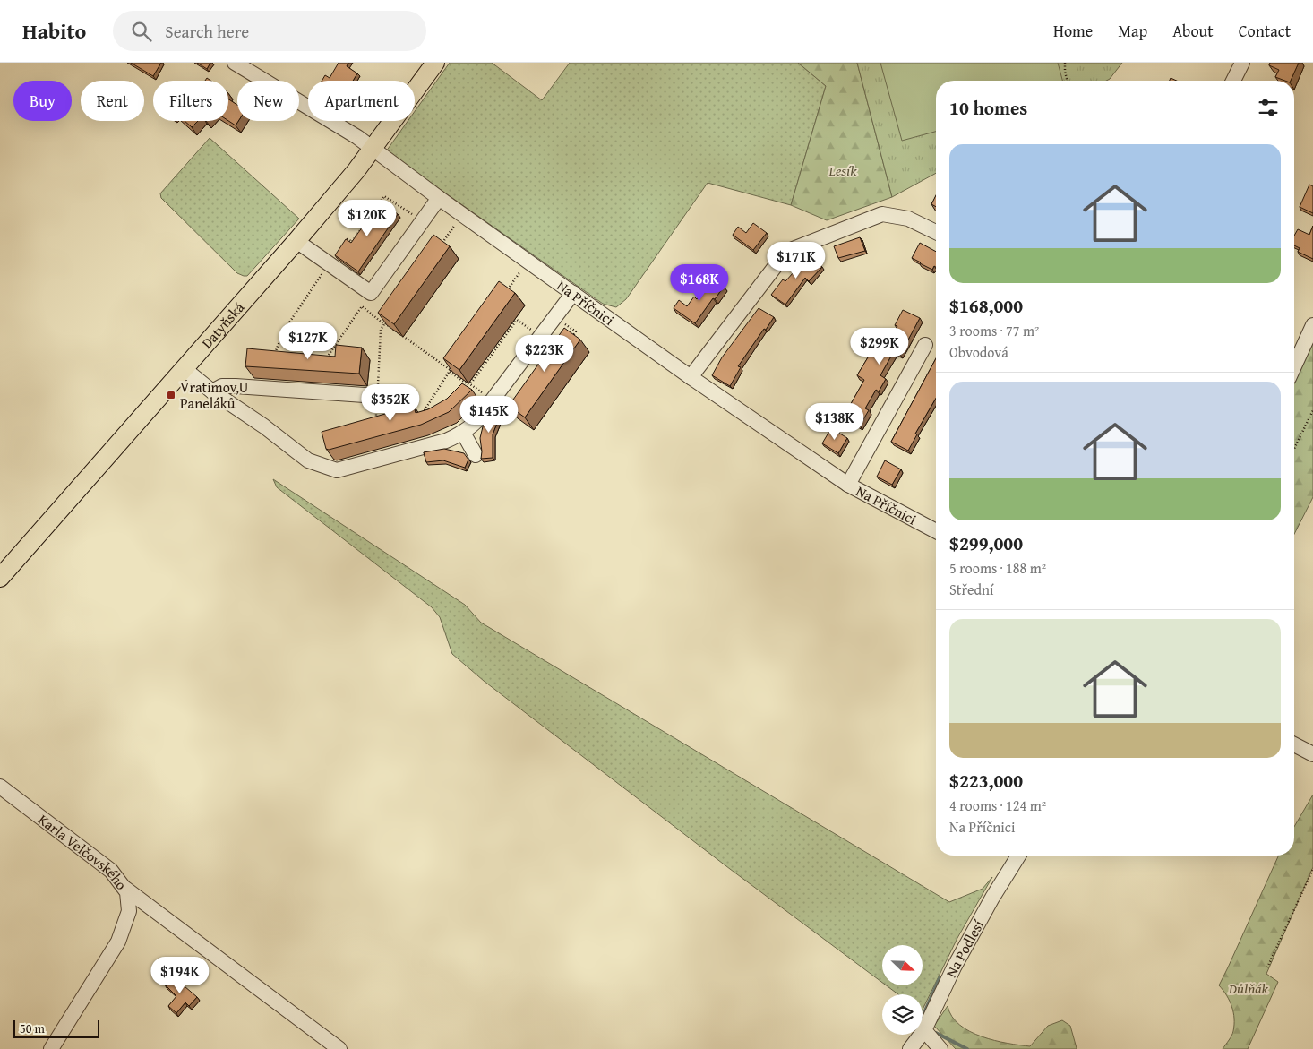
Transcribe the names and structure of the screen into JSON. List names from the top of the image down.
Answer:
{
  "streets": {
    "main road": ["Datyňská"],
    "street": ["Na Příčnici", "Karla Velčovského", "Na Podlesí"]
  },
  "crossings": [
    ["Na Příčnici", "Datyňská"]
  ],
  "parks": ["Lesík", "Důlňák"],
  "places": {
    "transit": ["Vratimov,U Paneláků"]
  },
  "scale_bar": "50 m",
  "north": "bottom right",
  "page": {
    "header": "Habito",
    "search": "Search here",
    "nav": [
      "Home",
      "Map",
      "About",
      "Contact"
    ],
    "chip": [
      "Buy",
      "Rent",
      "Filters",
      "New",
      "Apartment"
    ],
    "heading": "10 homes",
    "list": [
      {
        "name": "$168,000",
        "note": "3 rooms · 77 m² · Obvodová"
      },
      {
        "name": "$299,000",
        "note": "5 rooms · 188 m² · Střední"
      },
      {
        "name": "$223,000",
        "note": "4 rooms · 124 m² · Na Příčnici"
      }
    ],
    "price": [
      "$120K",
      "$171K",
      "$168K",
      "$127K",
      "$299K",
      "$223K",
      "$352K",
      "$145K",
      "$138K",
      "$194K"
    ],
    "scale": "50 m"
  }
}
